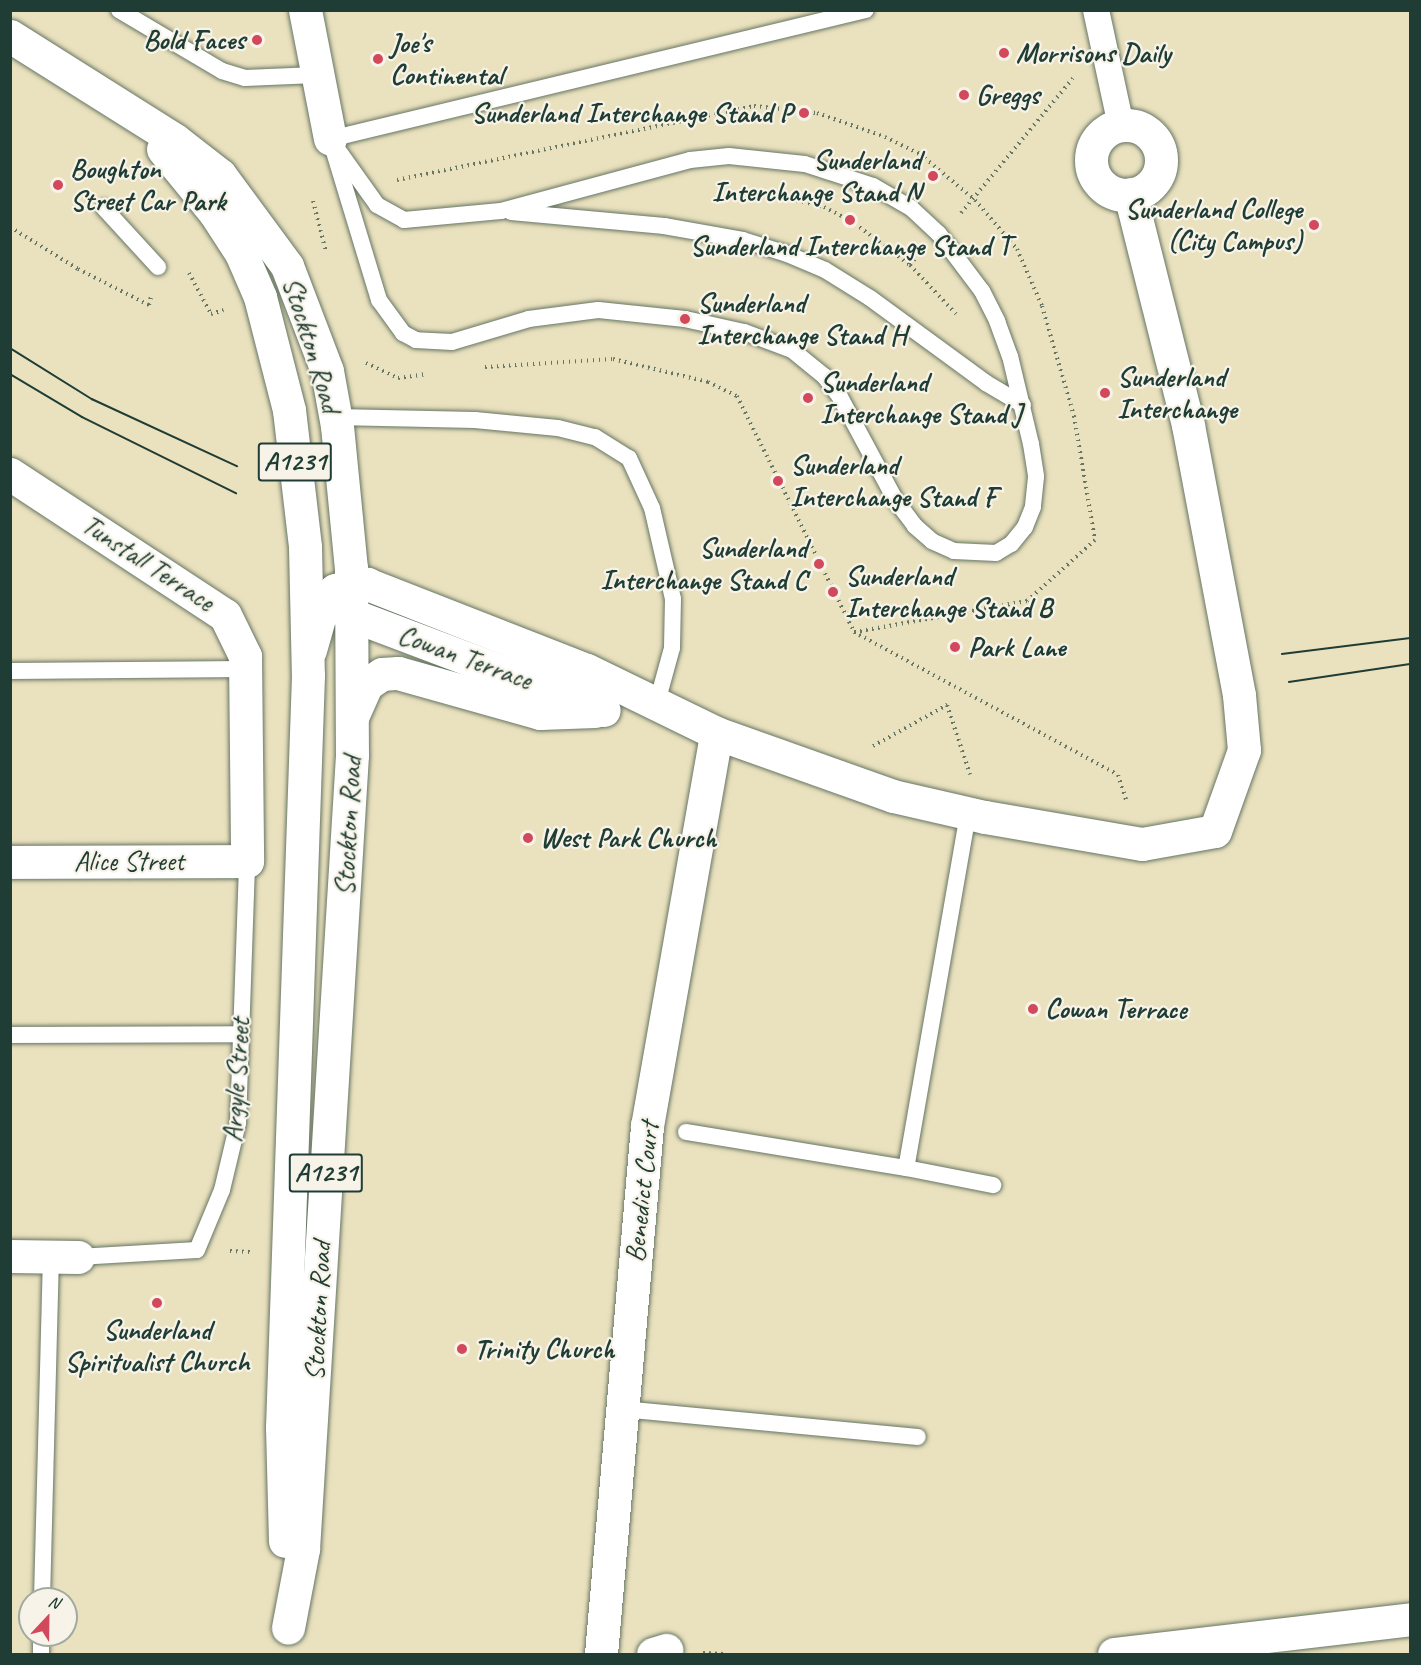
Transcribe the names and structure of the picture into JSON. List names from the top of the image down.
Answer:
{
  "streets": {
    "main road": [
      "Stockton Road",
      "A1231",
      "Tunstall Terrace",
      "Cowan Terrace",
      "Alice Street",
      "Benedict Court"
    ],
    "lane": ["Argyle Street"]
  },
  "crossings": [
    ["Stockton Road", "Cowan Terrace"],
    ["Tunstall Terrace", "Alice Street"],
    ["Tunstall Terrace", "Argyle Street"],
    ["Cowan Terrace", "Benedict Court"],
    ["Alice Street", "Argyle Street"]
  ],
  "places": [
    "Bold Faces",
    "Morrisons Daily",
    "Joe's Continental",
    "Greggs",
    "Sunderland Interchange Stand P",
    "Sunderland Interchange Stand N",
    "Boughton Street Car Park",
    "Sunderland Interchange Stand T",
    "Sunderland College (City Campus)",
    "Sunderland Interchange Stand H",
    "Sunderland Interchange",
    "Sunderland Interchange Stand J",
    "Sunderland Interchange Stand F",
    "Sunderland Interchange Stand C",
    "Sunderland Interchange Stand B",
    "Park Lane",
    "West Park Church",
    "Cowan Terrace",
    "Sunderland Spiritualist Church",
    "Trinity Church"
  ],
  "north": "top"
}
